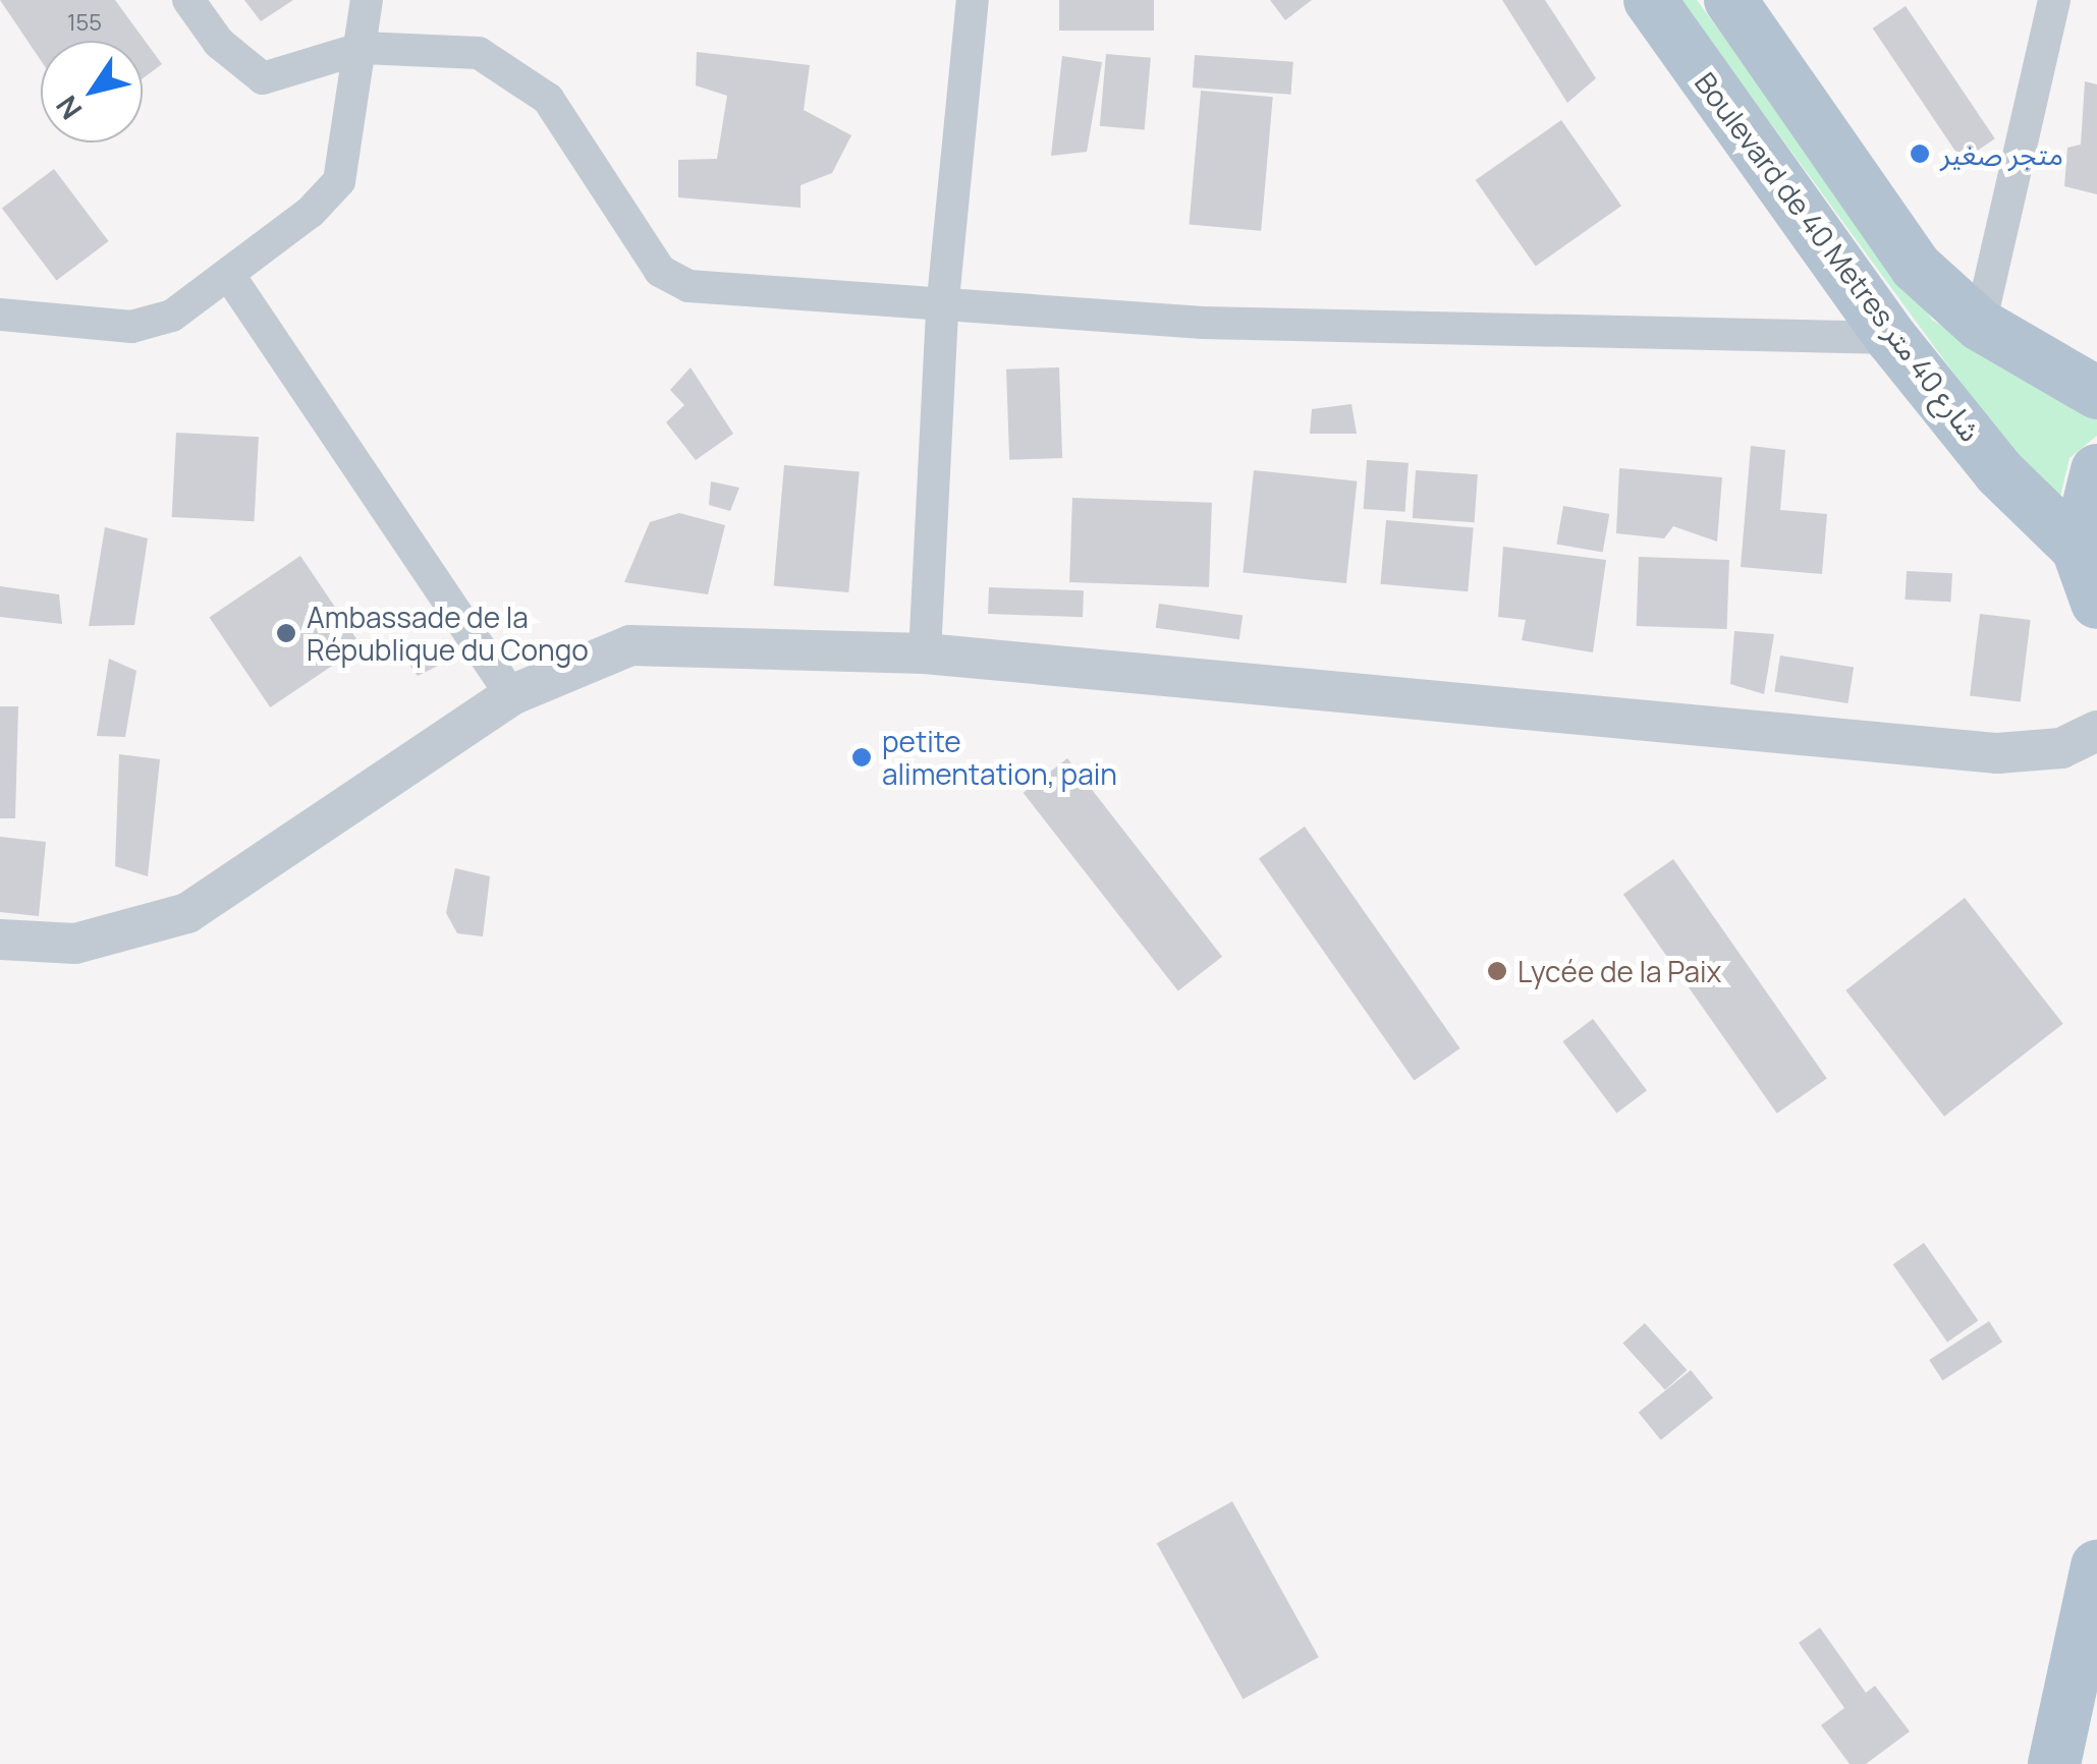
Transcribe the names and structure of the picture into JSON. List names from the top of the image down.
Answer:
{
  "streets": {
    "main road": ["Boulevard de 40 Metres شارع 40 متر"]
  },
  "places": [
    "متجر صغير",
    "Ambassade de la République du Congo",
    "petite alimentation, pain",
    "Lycée de la Paix"
  ],
  "house_numbers": ["155"],
  "north": "bottom left"
}
